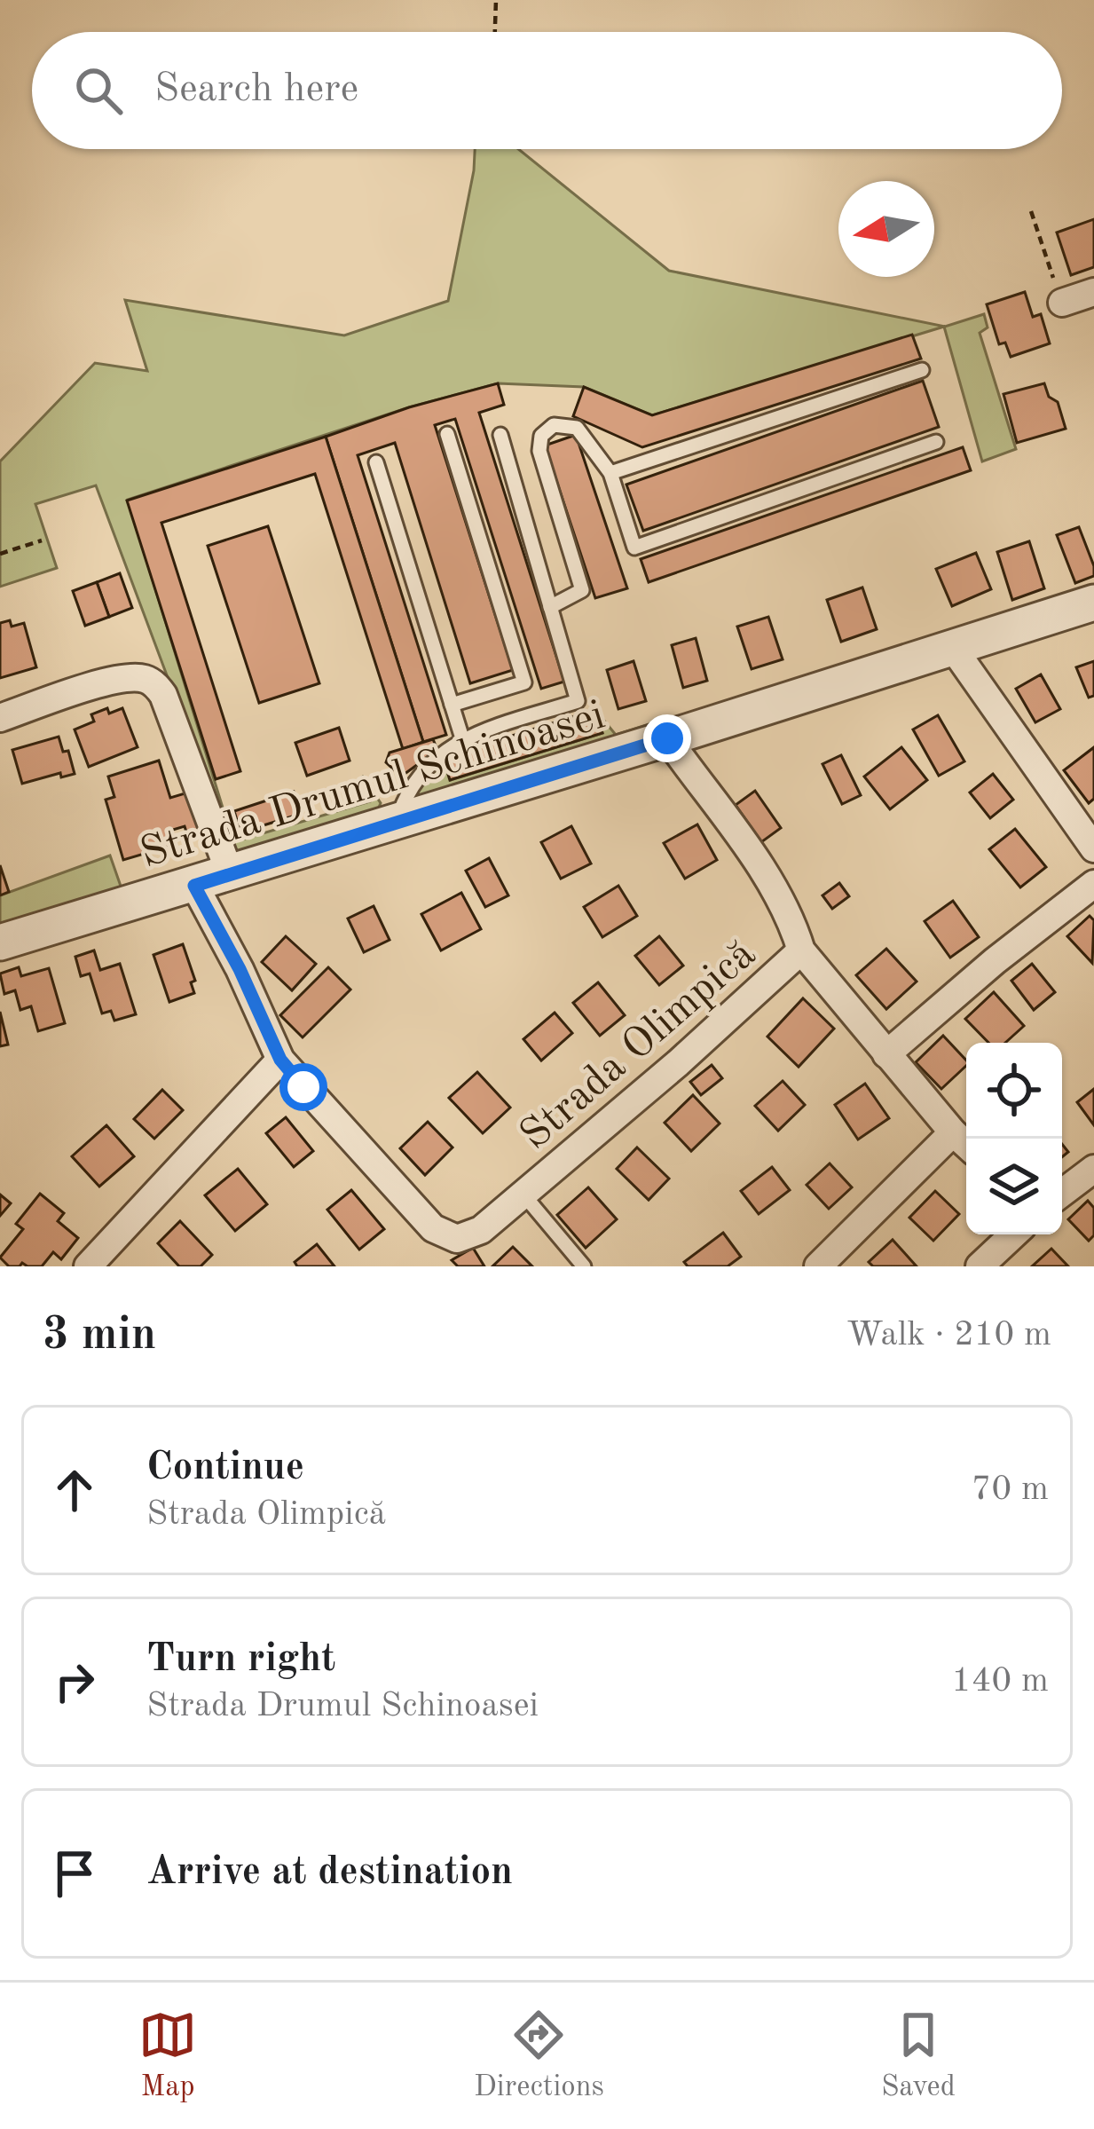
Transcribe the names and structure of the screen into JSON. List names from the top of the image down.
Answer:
{
  "streets": {
    "street": ["Strada Drumul Schinoasei", "Strada Olimpică"]
  },
  "crossings": [
    ["Strada Drumul Schinoasei", "Strada Olimpică"]
  ],
  "north": "left",
  "page": {
    "search": "Search here",
    "heading": ["3 min", "Walk · 210 m"],
    "list": [
      ["Continue", "Strada Olimpică", "70 m"],
      ["Turn right", "Strada Drumul Schinoasei", "140 m"],
      "Arrive at destination"
    ],
    "nav": ["Map", "Directions", "Saved"]
  }
}
